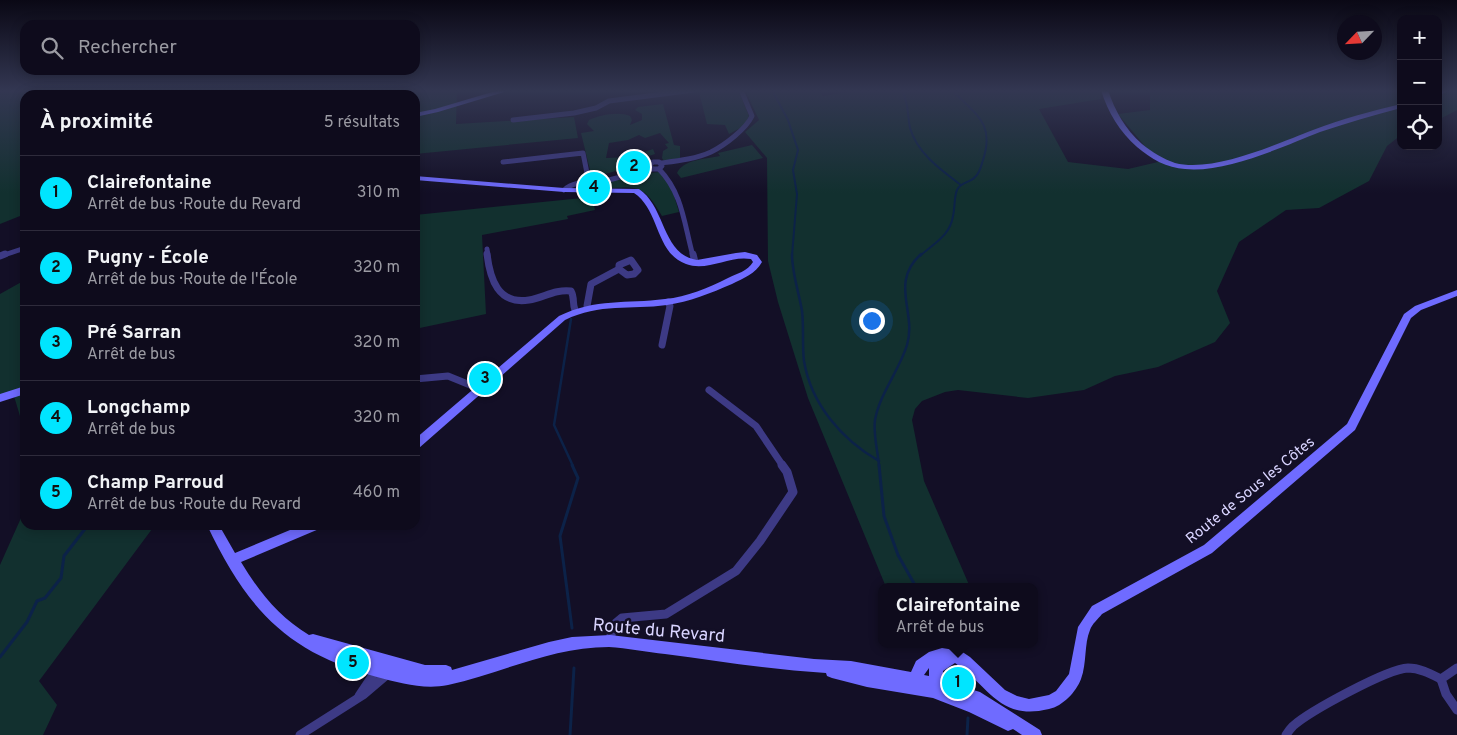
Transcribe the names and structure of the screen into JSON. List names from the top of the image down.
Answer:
{
  "streets": {
    "street": ["Route de Sous les Côtes", "Route du Revard"]
  },
  "north": "bottom left",
  "page": {
    "map_buttons": ["+", "−"],
    "search": "Rechercher",
    "heading": ["À proximité", "5 résultats"],
    "pins": [
      "2",
      "4",
      "3",
      "5",
      "1"
    ],
    "list": [
      {
        "mark": "1",
        "name": "Clairefontaine",
        "note": "Arrêt de bus · Route du Revard",
        "value": "310 m"
      },
      {
        "mark": "2",
        "name": "Pugny - École",
        "note": "Arrêt de bus · Route de l'École",
        "value": "320 m"
      },
      {
        "mark": "3",
        "name": "Pré Sarran",
        "note": "Arrêt de bus",
        "value": "320 m"
      },
      {
        "mark": "4",
        "name": "Longchamp",
        "note": "Arrêt de bus",
        "value": "320 m"
      },
      {
        "mark": "5",
        "name": "Champ Parroud",
        "note": "Arrêt de bus · Route du Revard",
        "value": "460 m"
      }
    ],
    "popup": ["Clairefontaine", "Arrêt de bus"]
  }
}
